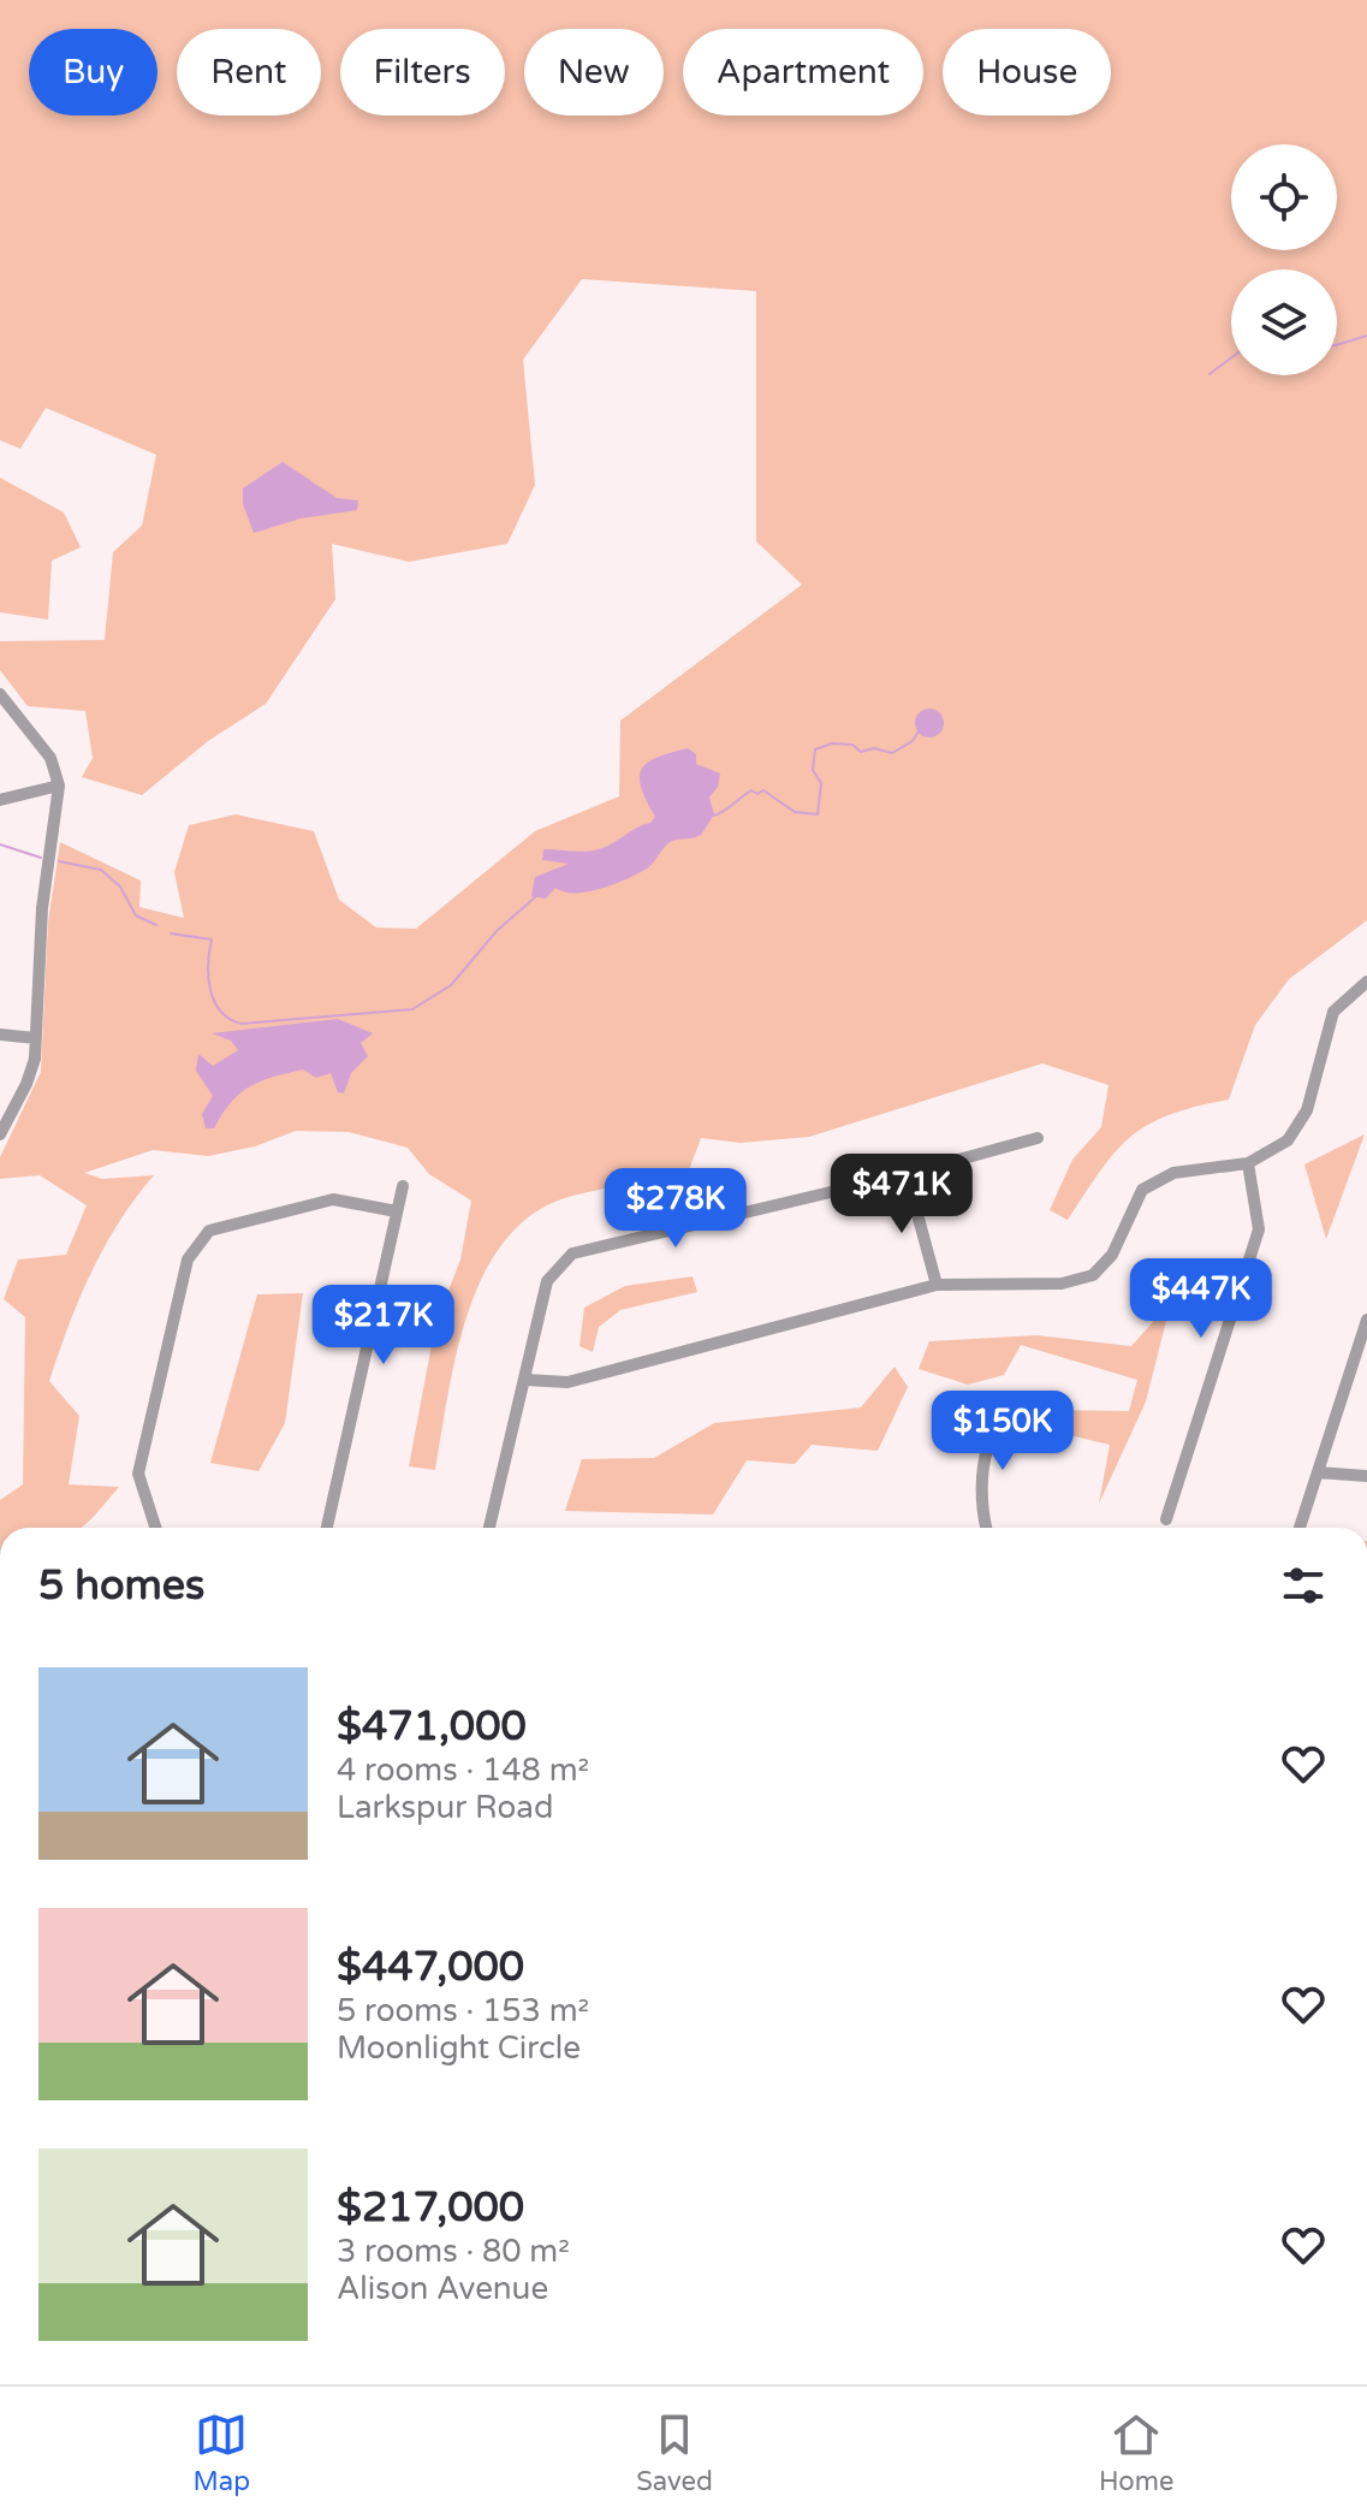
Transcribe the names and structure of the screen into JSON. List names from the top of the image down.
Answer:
{
  "page": {
    "chip": [
      "Buy",
      "Rent",
      "Filters",
      "New",
      "Apartment",
      "House"
    ],
    "price": [
      "$471K",
      "$278K",
      "$447K",
      "$217K",
      "$150K"
    ],
    "heading": "5 homes",
    "list": [
      {
        "name": "$471,000",
        "note": "4 rooms · 148 m² · Larkspur Road"
      },
      {
        "name": "$447,000",
        "note": "5 rooms · 153 m² · Moonlight Circle"
      },
      {
        "name": "$217,000",
        "note": "3 rooms · 80 m² · Alison Avenue"
      }
    ],
    "tabs": ["Map", "Saved", "Home"]
  }
}
